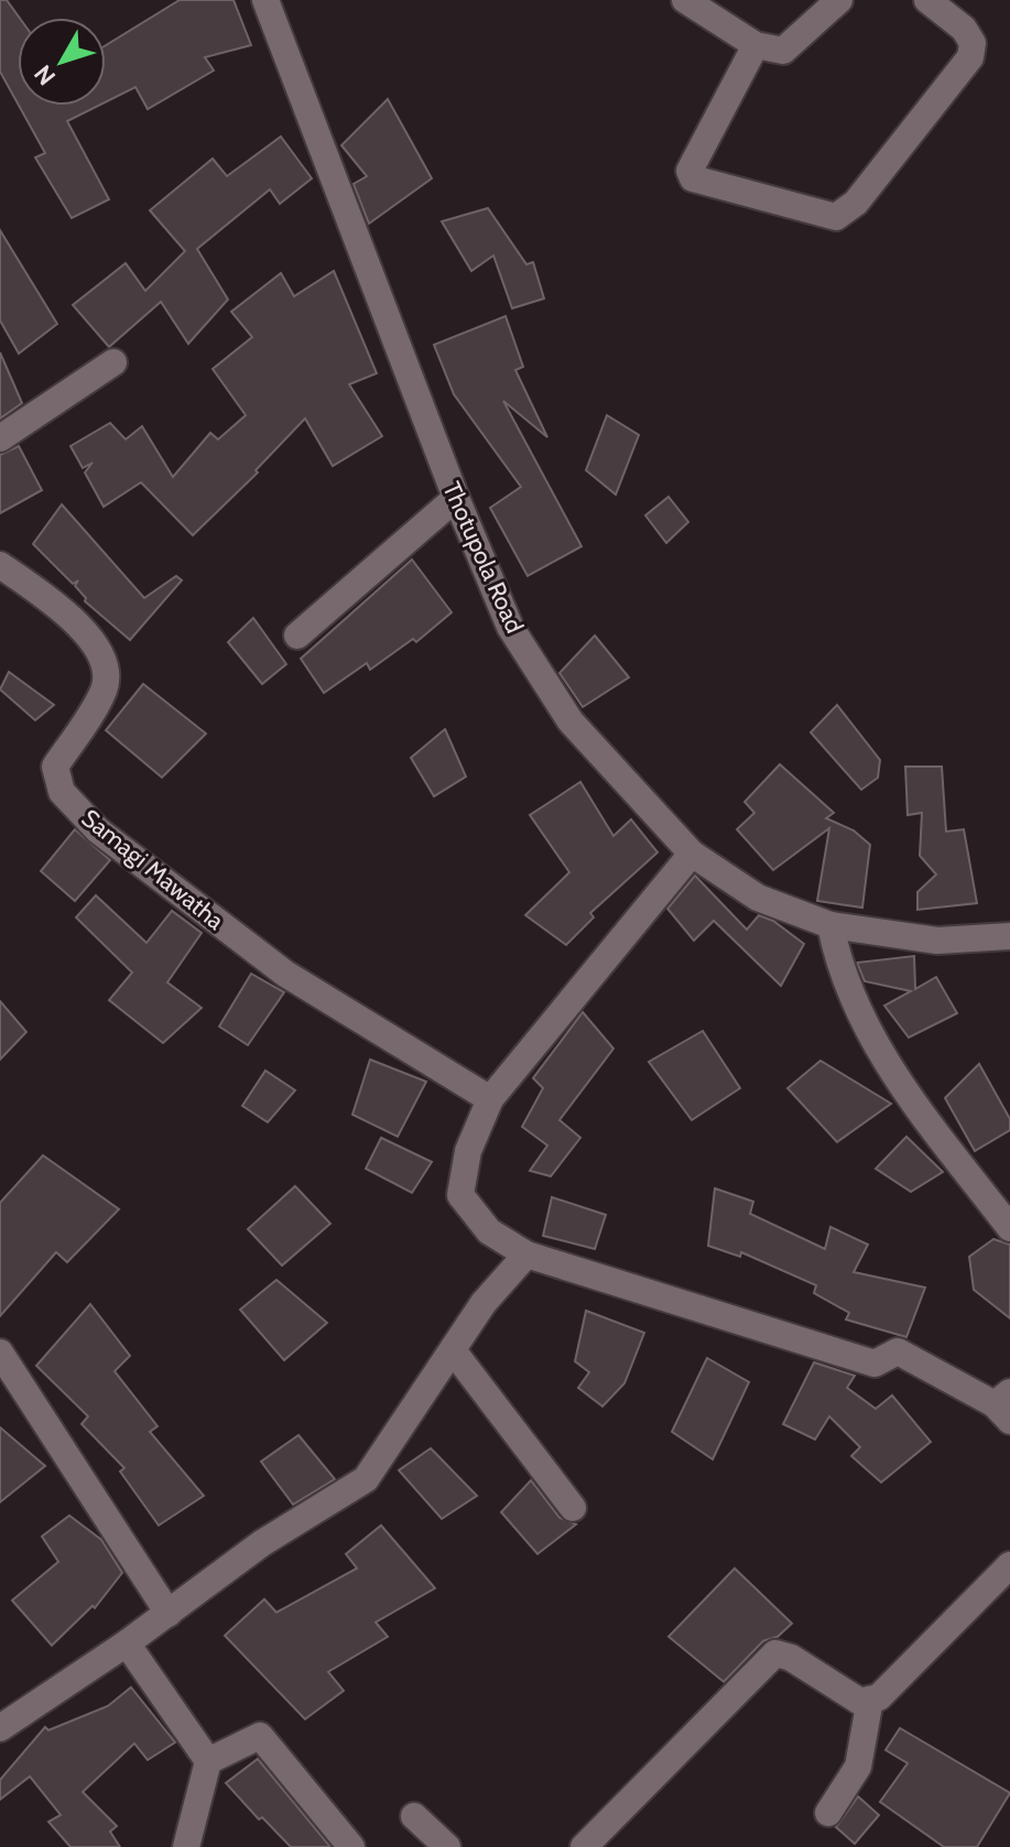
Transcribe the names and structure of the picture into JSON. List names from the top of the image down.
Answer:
{
  "streets": {
    "street": ["Thotupola Road", "Samagi Mawatha"]
  },
  "north": "bottom left"
}
